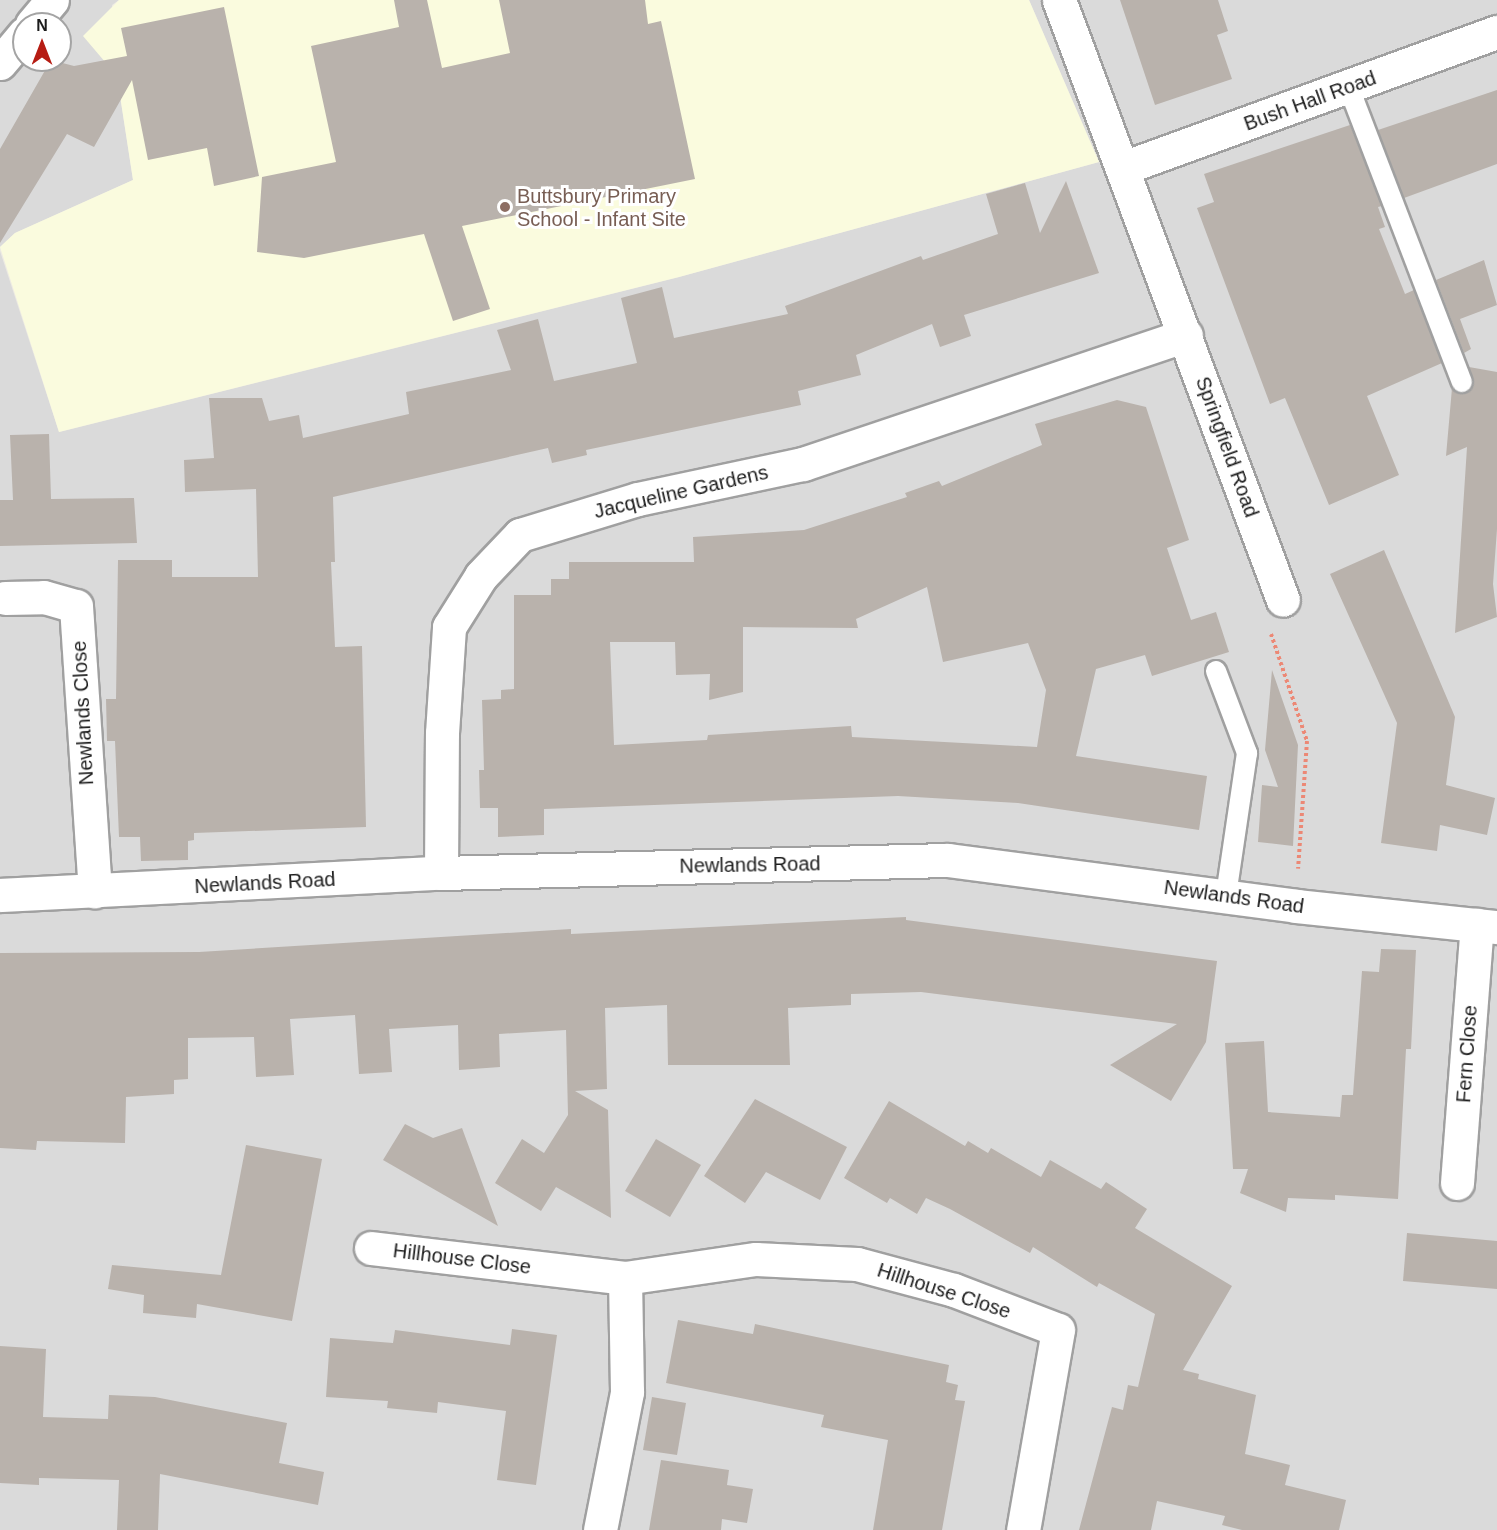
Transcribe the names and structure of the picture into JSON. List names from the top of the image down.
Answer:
{
  "streets": {
    "street": [
      "Bush Hall Road",
      "Springfield Road",
      "Jacqueline Gardens",
      "Newlands Close",
      "Newlands Road",
      "Fern Close",
      "Hillhouse Close"
    ]
  },
  "crossings": [
    ["Bush Hall Road", "Springfield Road"],
    ["Springfield Road", "Jacqueline Gardens"],
    ["Jacqueline Gardens", "Newlands Road"],
    ["Newlands Close", "Newlands Road"],
    ["Newlands Road", "Fern Close"]
  ],
  "places": ["Buttsbury Primary School - Infant Site"],
  "north": "top"
}
